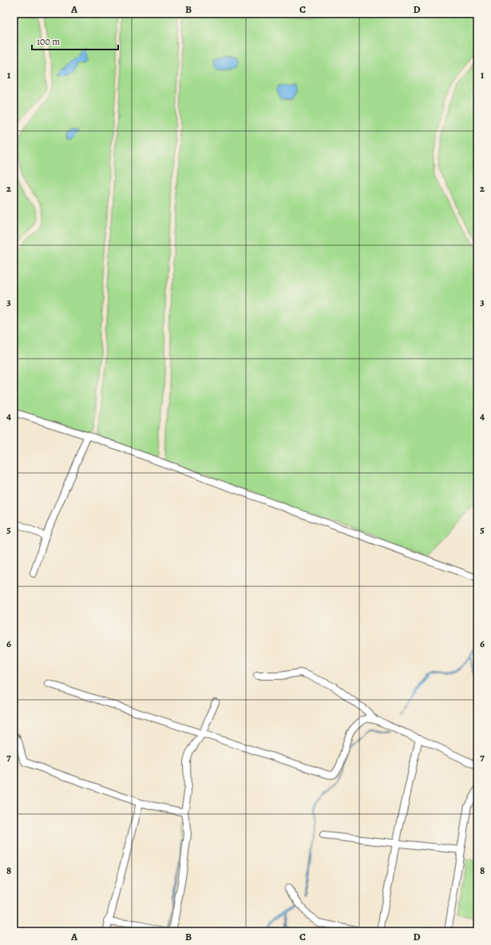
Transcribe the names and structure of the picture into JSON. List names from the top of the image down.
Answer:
{
  "scale_bar": "100 m",
  "grid": {
    "columns": [
      "A",
      "B",
      "C",
      "D"
    ],
    "rows": [
      "1",
      "2",
      "3",
      "4",
      "5",
      "6",
      "7",
      "8"
    ]
  }
}
